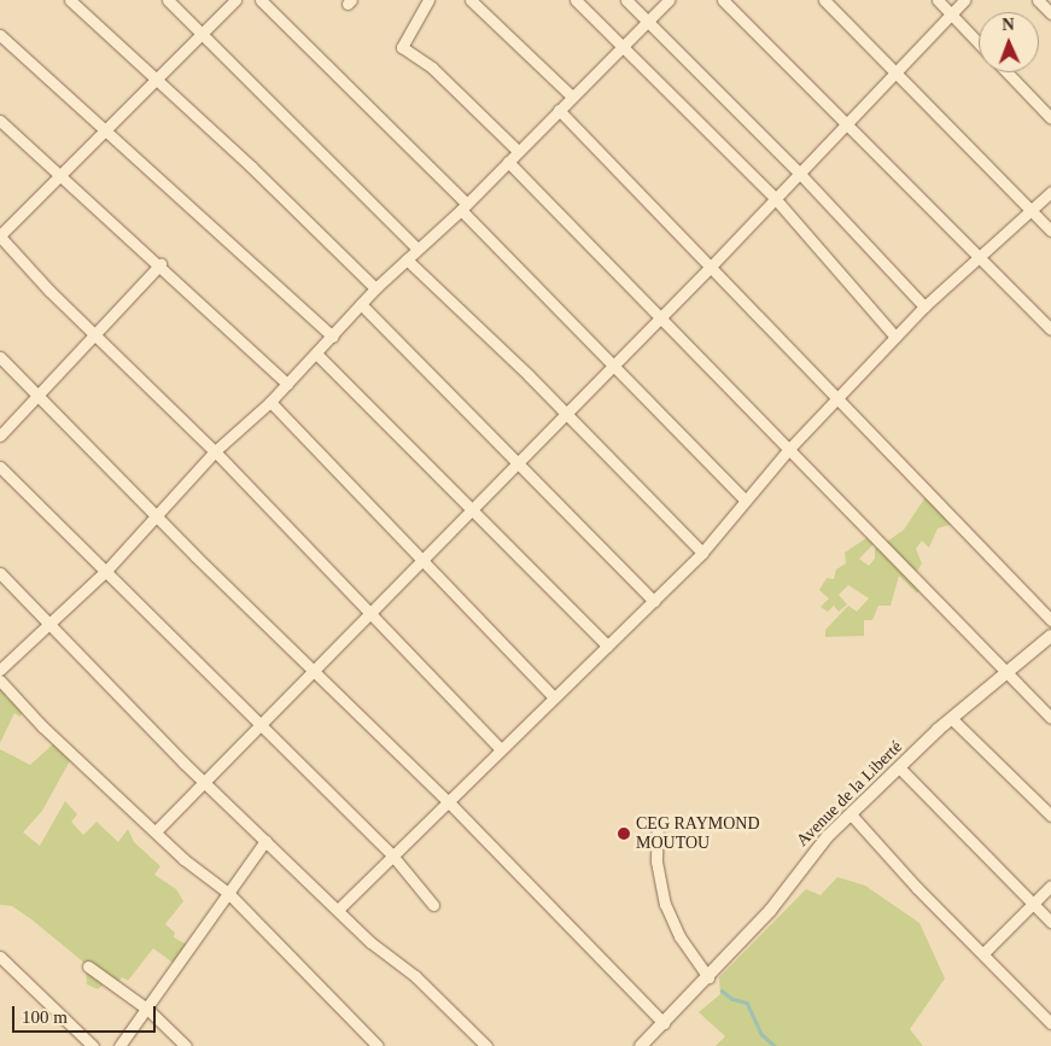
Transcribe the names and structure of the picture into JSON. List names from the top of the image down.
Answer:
{
  "streets": {
    "street": ["Avenue de la Liberté"]
  },
  "places": ["CEG RAYMOND MOUTOU"],
  "scale_bar": "100 m",
  "north": "top"
}
